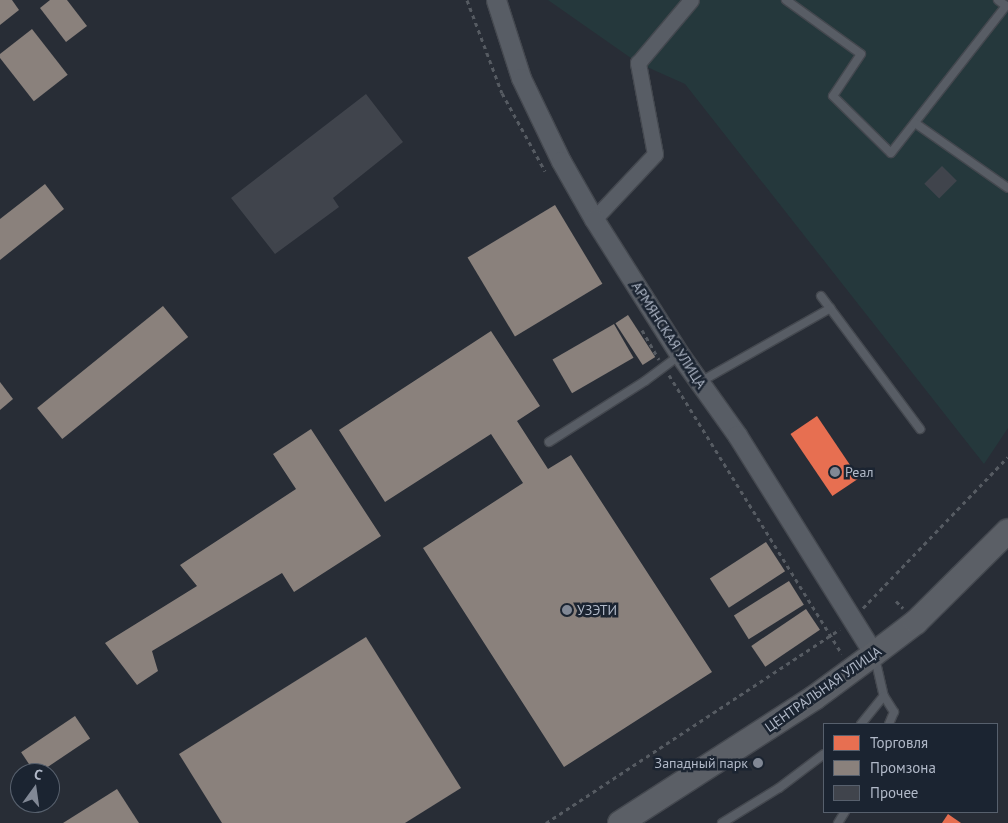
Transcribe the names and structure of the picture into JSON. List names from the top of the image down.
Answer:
{
  "streets": {
    "main road": ["ЦЕНТРАЛЬНАЯ УЛИЦА"],
    "street": ["АРМЯНСКАЯ УЛИЦА"]
  },
  "crossings": [
    ["АРМЯНСКАЯ УЛИЦА", "ЦЕНТРАЛЬНАЯ УЛИЦА"]
  ],
  "places": ["Реал", "УЗЭТИ", "Западный парк"],
  "legend": ["Торговля", "Промзона", "Прочее"],
  "north": "top"
}
